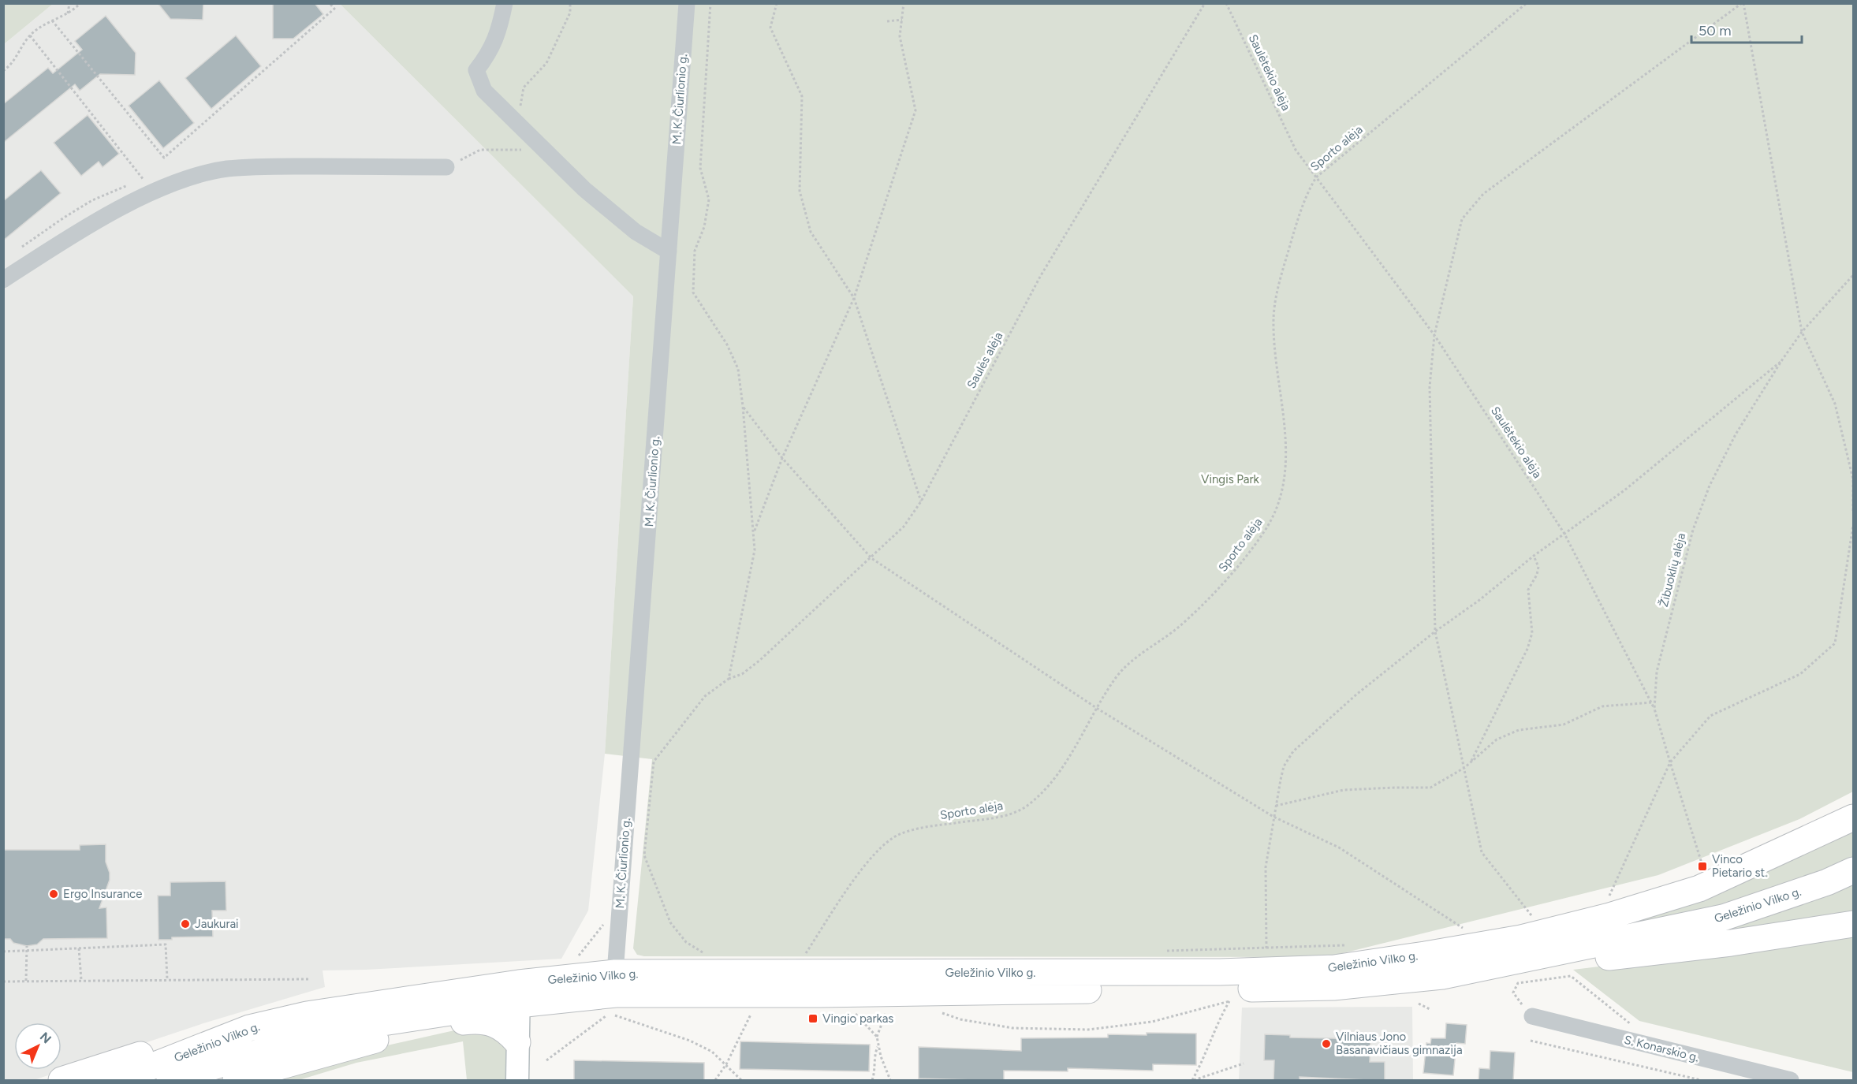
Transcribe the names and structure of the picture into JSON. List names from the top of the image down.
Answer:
{
  "streets": {
    "highway": ["Geležinio Vilko g."],
    "street": ["M. K. Čiurlionio g.", "S. Konarskio g."],
    "path": [
      "Saulėtekio alėja",
      "Sporto alėja",
      "Saulės alėja",
      "Žibuoklių alėja"
    ]
  },
  "crossings": [
    ["Saulėtekio alėja", "Sporto alėja"],
    ["Saulėtekio alėja", "Žibuoklių alėja"],
    ["M. K. Čiurlionio g.", "Geležinio Vilko g."]
  ],
  "parks": ["Vingis Park"],
  "places": {
    "transit": ["Vinco Pietario st.", "Vingio parkas"],
    "other": ["Ergo Insurance", "Jaukurai", "Vilniaus Jono Basanavičiaus gimnazija"]
  },
  "scale_bar": "50 m",
  "north": "top right"
}
